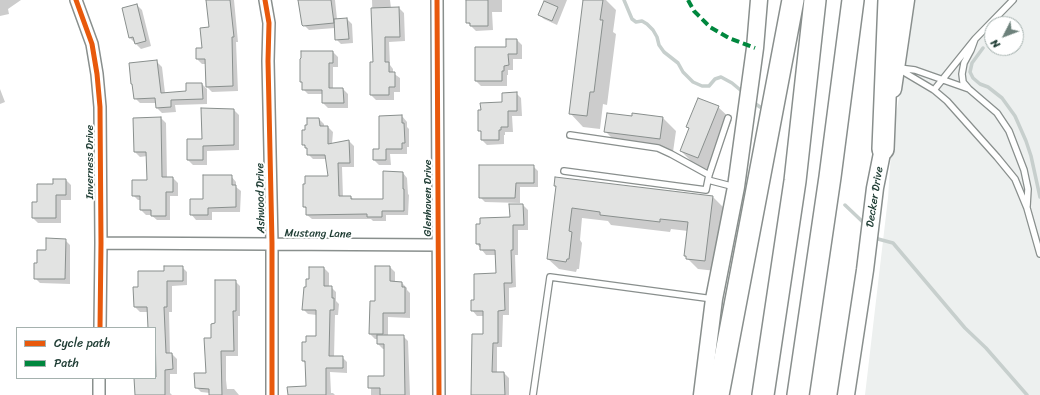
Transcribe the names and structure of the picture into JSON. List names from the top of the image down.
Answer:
{
  "streets": {
    "main road": ["Decker Drive"],
    "street": [
      "Inverness Drive",
      "Ashwood Drive",
      "Glenhaven Drive",
      "Mustang Lane"
    ]
  },
  "crossings": [
    ["Inverness Drive", "Mustang Lane"],
    ["Ashwood Drive", "Mustang Lane"],
    ["Glenhaven Drive", "Mustang Lane"]
  ],
  "legend": ["Cycle path", "Path"],
  "north": "bottom left"
}
